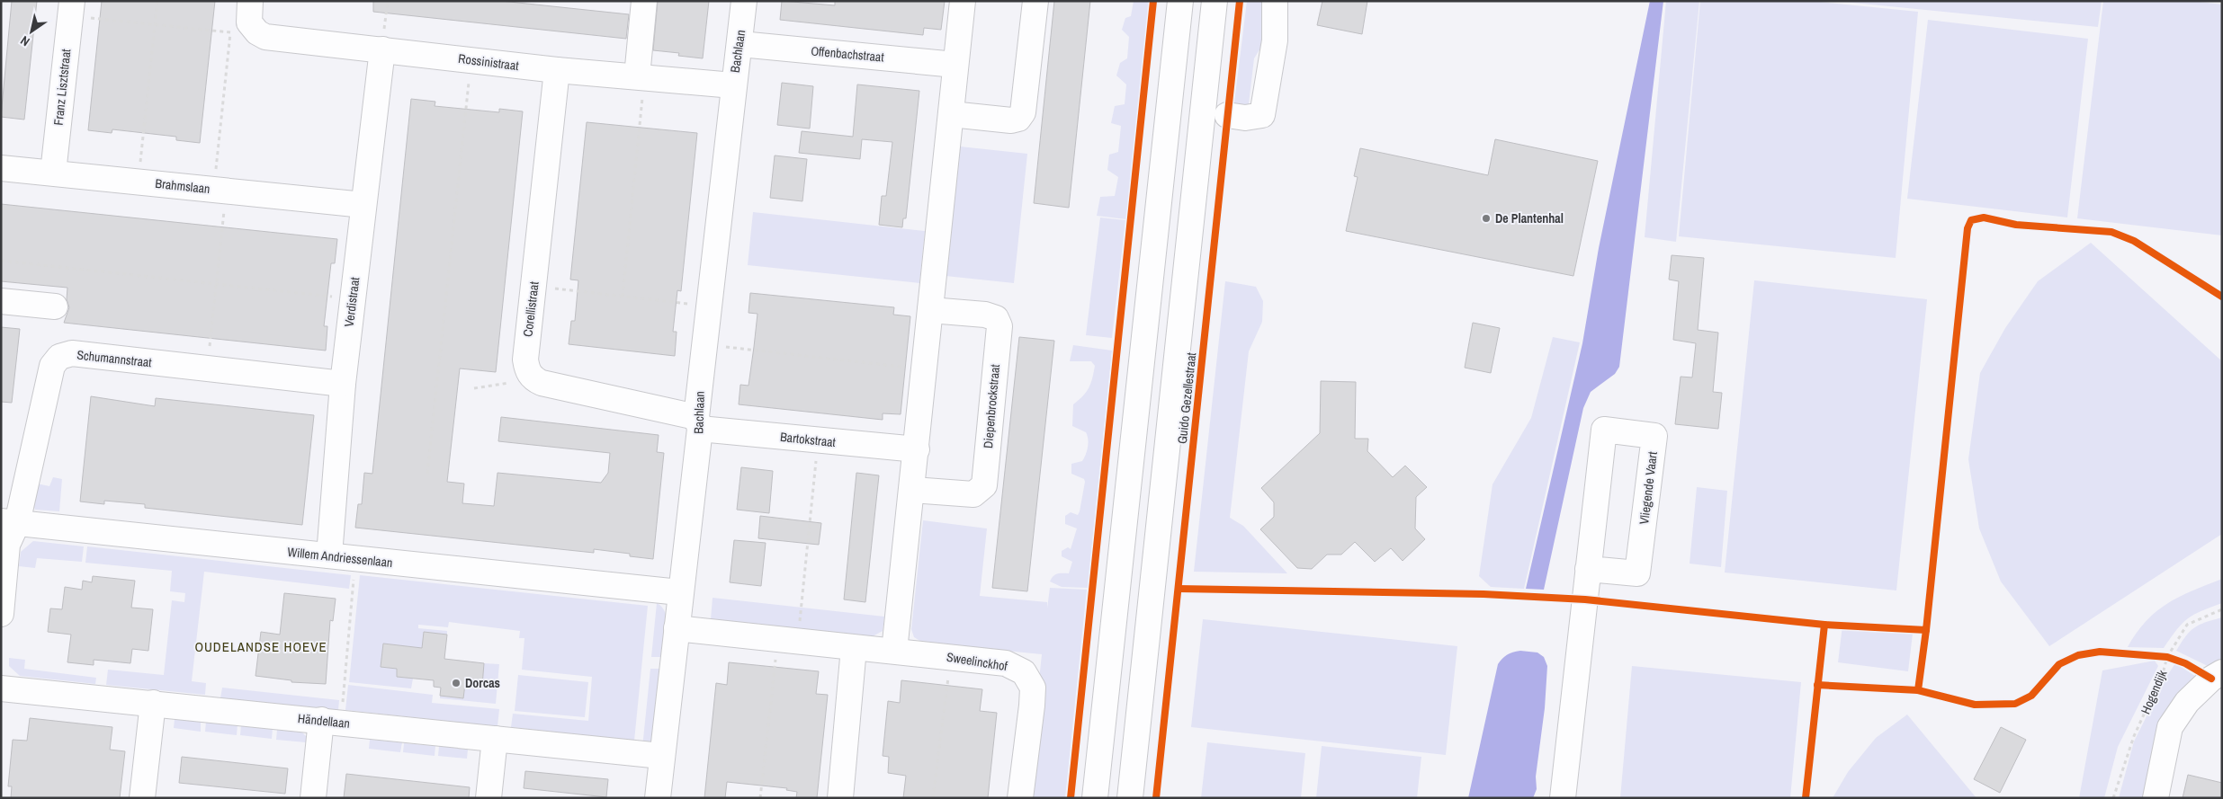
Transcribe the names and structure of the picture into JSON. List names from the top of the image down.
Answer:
{
  "streets": {
    "street": [
      "Bachlaan",
      "Offenbachstraat",
      "Rossinistraat",
      "Franz Lisztstraat",
      "Brahmslaan",
      "Verdistraat",
      "Corellistraat",
      "Schumannstraat",
      "Guido Gezellestraat",
      "Diepenbrockstraat",
      "Bartokstraat",
      "Vliegende Vaart",
      "Willem Andriessenlaan",
      "Sweelinckhof",
      "Händellaan"
    ],
    "path": ["Hogendijk"]
  },
  "crossings": [
    ["Bachlaan", "Offenbachstraat"],
    ["Bachlaan", "Rossinistraat"],
    ["Bachlaan", "Bartokstraat"],
    ["Bachlaan", "Willem Andriessenlaan"],
    ["Bachlaan", "Sweelinckhof"],
    ["Bachlaan", "Händellaan"],
    ["Rossinistraat", "Verdistraat"],
    ["Rossinistraat", "Corellistraat"],
    ["Franz Lisztstraat", "Brahmslaan"],
    ["Brahmslaan", "Verdistraat"],
    ["Verdistraat", "Schumannstraat"],
    ["Verdistraat", "Willem Andriessenlaan"],
    ["Schumannstraat", "Willem Andriessenlaan"]
  ],
  "districts": ["OUDELANDSE HOEVE"],
  "places": ["De Plantenhal", "Dorcas"],
  "north": "bottom left"
}
